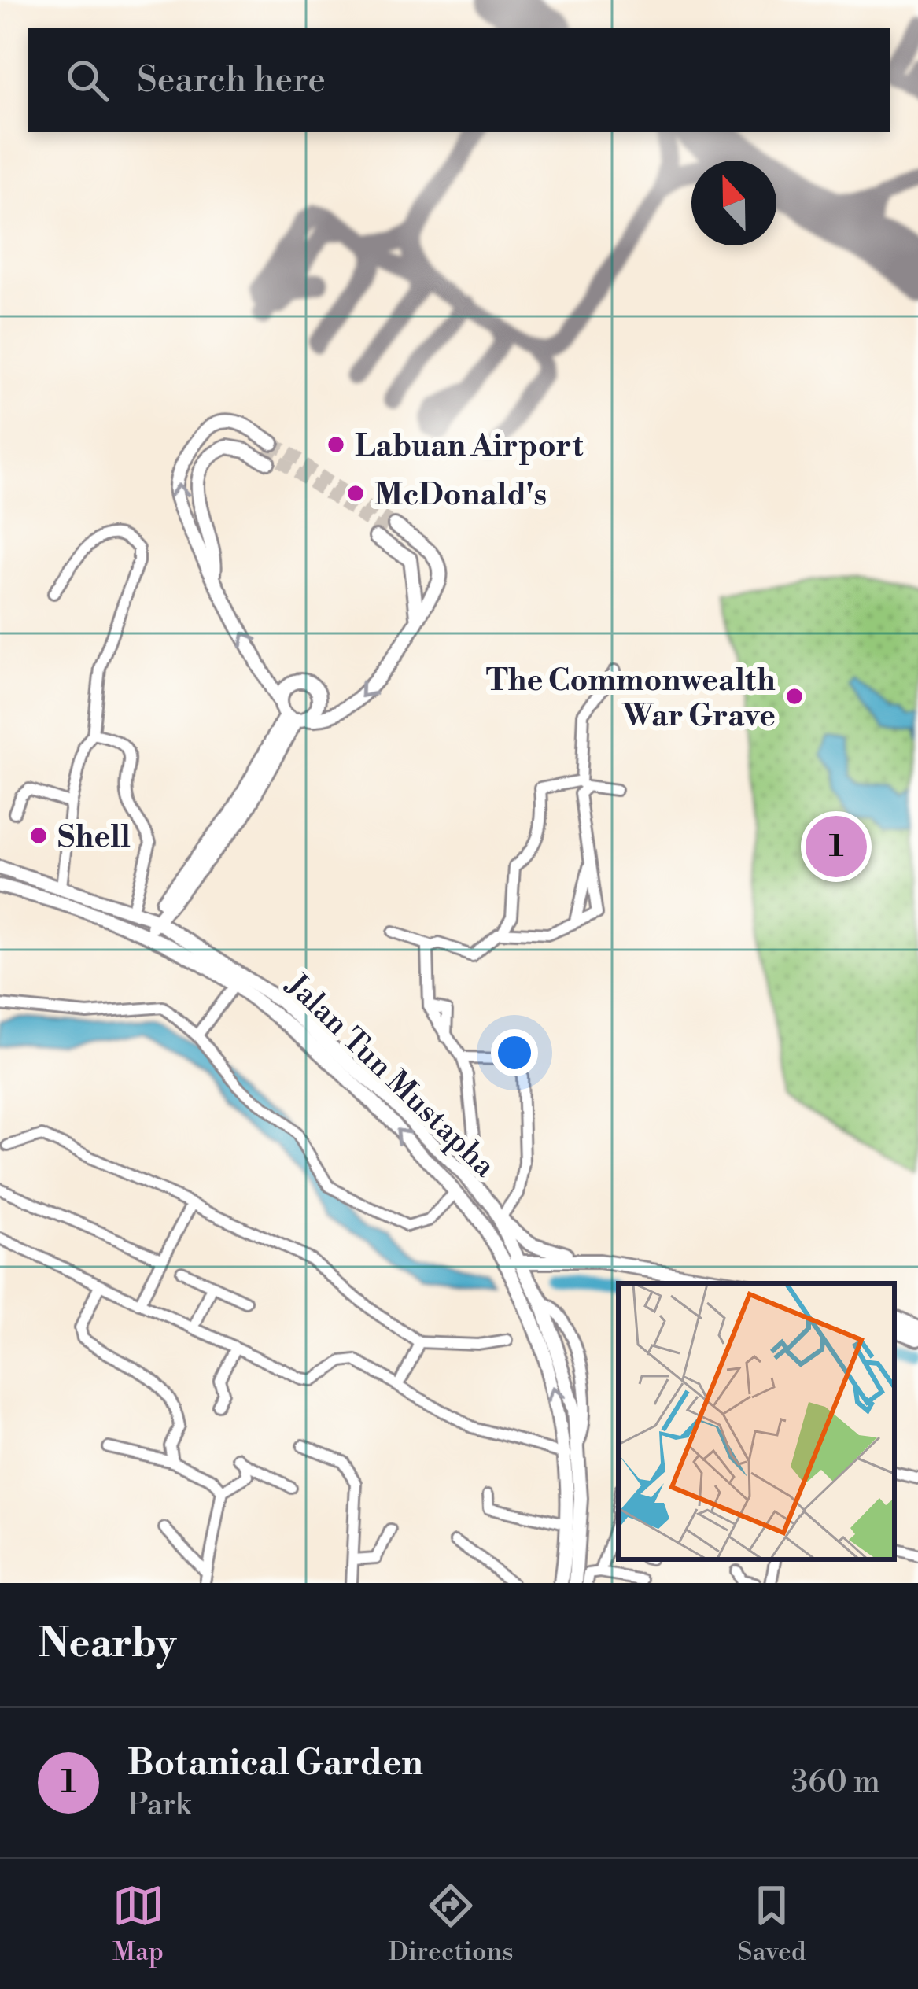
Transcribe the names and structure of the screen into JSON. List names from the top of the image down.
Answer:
{
  "streets": {
    "main road": ["Jalan Tun Mustapha"]
  },
  "places": [
    "Labuan Airport",
    "McDonald's",
    "The Commonwealth War Grave",
    "Shell"
  ],
  "north": "top",
  "page": {
    "search": "Search here",
    "pins": "1",
    "heading": "Nearby",
    "list": [
      {
        "mark": "1",
        "name": "Botanical Garden",
        "note": "Park",
        "value": "360 m"
      }
    ],
    "nav": ["Map", "Directions", "Saved"]
  }
}
